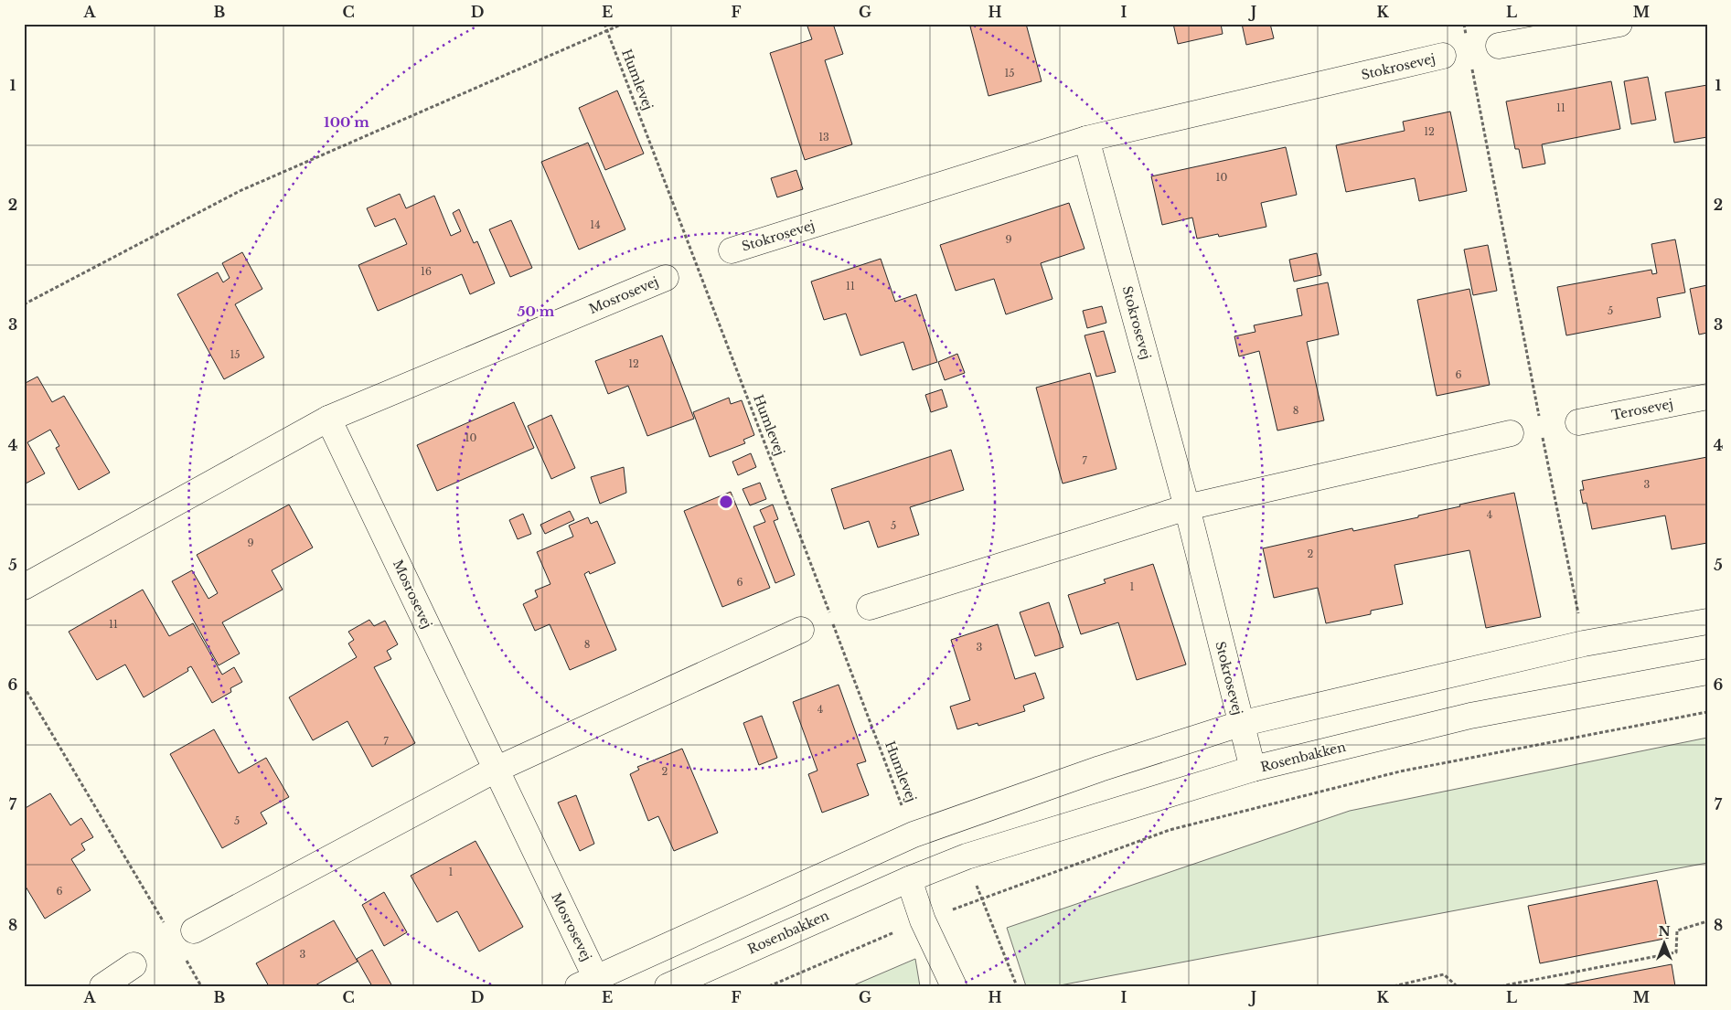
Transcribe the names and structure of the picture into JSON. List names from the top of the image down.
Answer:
{
  "streets": {
    "street": [
      "Stokrosevej",
      "Mosrosevej",
      "Terosevej",
      "Rosenbakken"
    ],
    "path": ["Humlevej"]
  },
  "crossings": [
    ["Stokrosevej", "Rosenbakken"]
  ],
  "house_numbers": [
    "15",
    "11",
    "12",
    "13",
    "10",
    "14",
    "9",
    "16",
    "11",
    "5",
    "15",
    "12",
    "6",
    "8",
    "10",
    "7",
    "3",
    "4",
    "5",
    "9",
    "2",
    "6",
    "1",
    "11",
    "8",
    "3",
    "4",
    "7",
    "2",
    "5",
    "1",
    "6",
    "3"
  ],
  "north": "top",
  "grid": {
    "columns": [
      "A",
      "B",
      "C",
      "D",
      "E",
      "F",
      "G",
      "H",
      "I",
      "J",
      "K",
      "L",
      "M"
    ],
    "rows": [
      "1",
      "2",
      "3",
      "4",
      "5",
      "6",
      "7",
      "8"
    ]
  },
  "rings": ["100 m", "50 m"]
}
